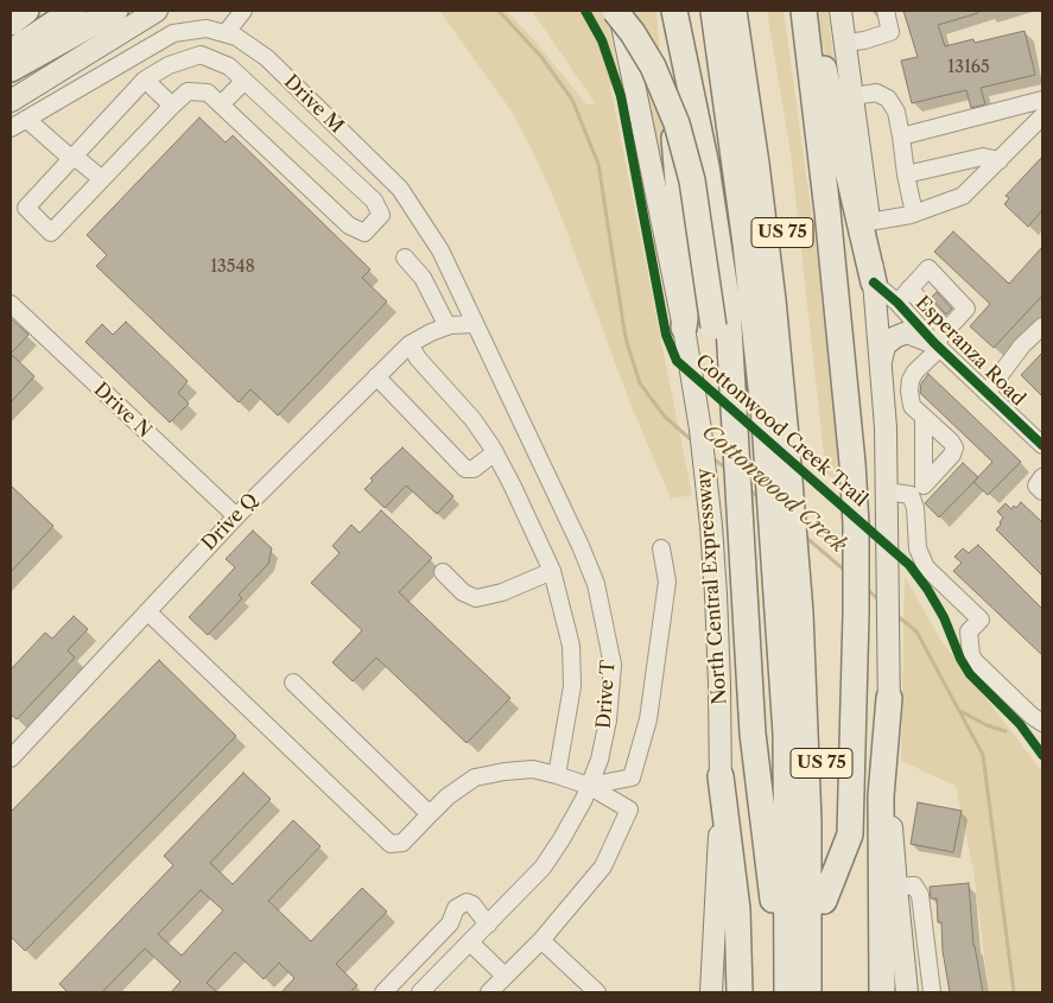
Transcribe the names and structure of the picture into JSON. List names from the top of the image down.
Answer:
{
  "streets": {
    "highway": ["US 75"],
    "main road": ["North Central Expressway"],
    "street": [
      "Drive M",
      "Esperanza Road",
      "Drive N",
      "Drive Q",
      "Drive T"
    ],
    "cycle path": ["Cottonwood Creek Trail"]
  },
  "crossings": [
    ["Drive M", "Drive Q"],
    ["Drive M", "Drive T"],
    ["Drive N", "Drive Q"],
    ["Drive Q", "Drive T"]
  ],
  "water": ["Cottonwood Creek"],
  "house_numbers": ["13165", "13548"]
}
